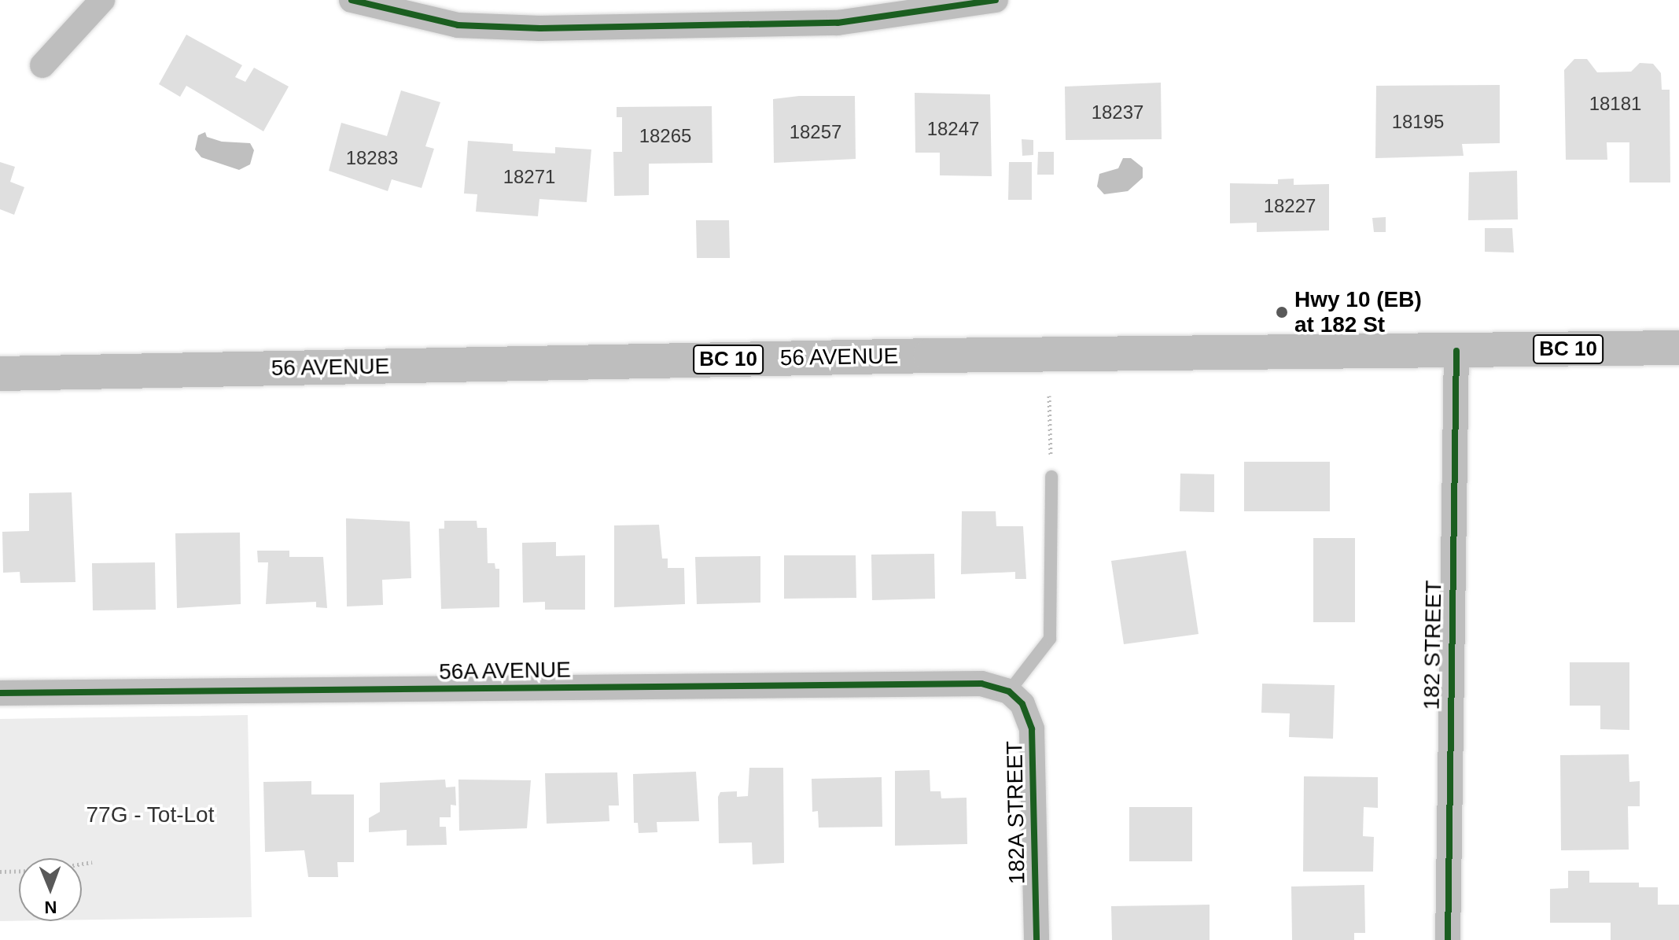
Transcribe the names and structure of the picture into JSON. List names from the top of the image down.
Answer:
{
  "streets": {
    "highway": ["BC 10", "56 AVENUE"],
    "street": ["182 STREET", "56A AVENUE", "182A STREET"]
  },
  "crossings": [
    ["56 AVENUE", "182 STREET"],
    ["56A AVENUE", "182A STREET"]
  ],
  "parks": ["77G - Tot-Lot"],
  "places": ["Hwy 10 (EB) at 182 St"],
  "house_numbers": [
    "18181",
    "18237",
    "18195",
    "18247",
    "18257",
    "18265",
    "18283",
    "18271",
    "18227"
  ],
  "north": "bottom"
}
